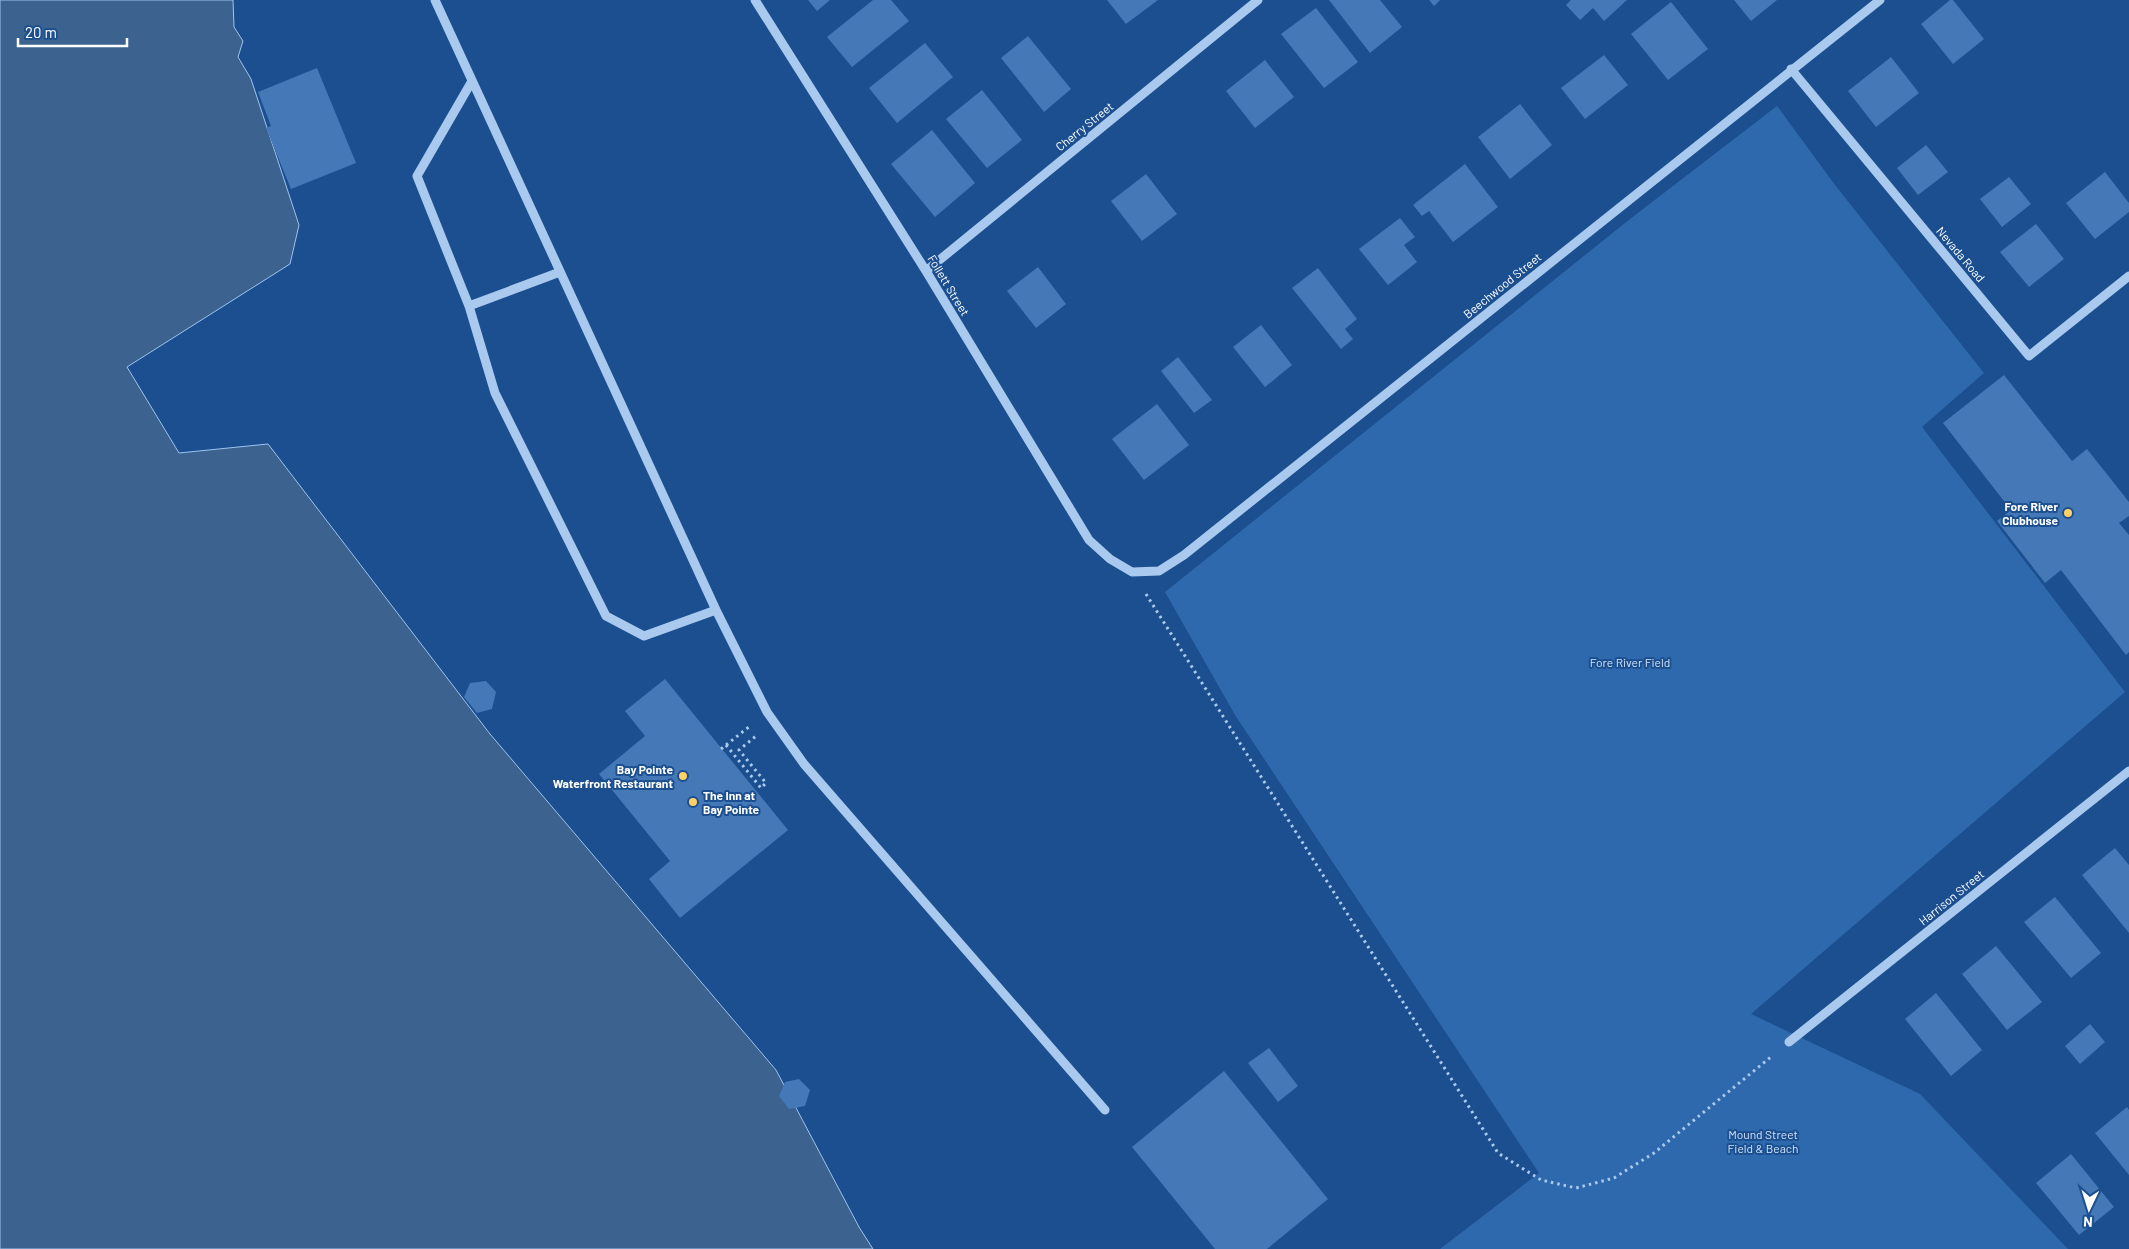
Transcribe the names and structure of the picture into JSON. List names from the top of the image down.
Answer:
{
  "streets": {
    "street": [
      "Cherry Street",
      "Nevada Road",
      "Follett Street",
      "Beechwood Street",
      "Harrison Street"
    ]
  },
  "crossings": [
    ["Cherry Street", "Follett Street"],
    ["Nevada Road", "Beechwood Street"],
    ["Follett Street", "Beechwood Street"]
  ],
  "parks": ["Fore River Field", "Mound Street Field & Beach"],
  "places": ["Fore River Clubhouse", "Bay Pointe Waterfront Restaurant", "The Inn at Bay Pointe"],
  "scale_bar": "20 m",
  "north": "bottom"
}
